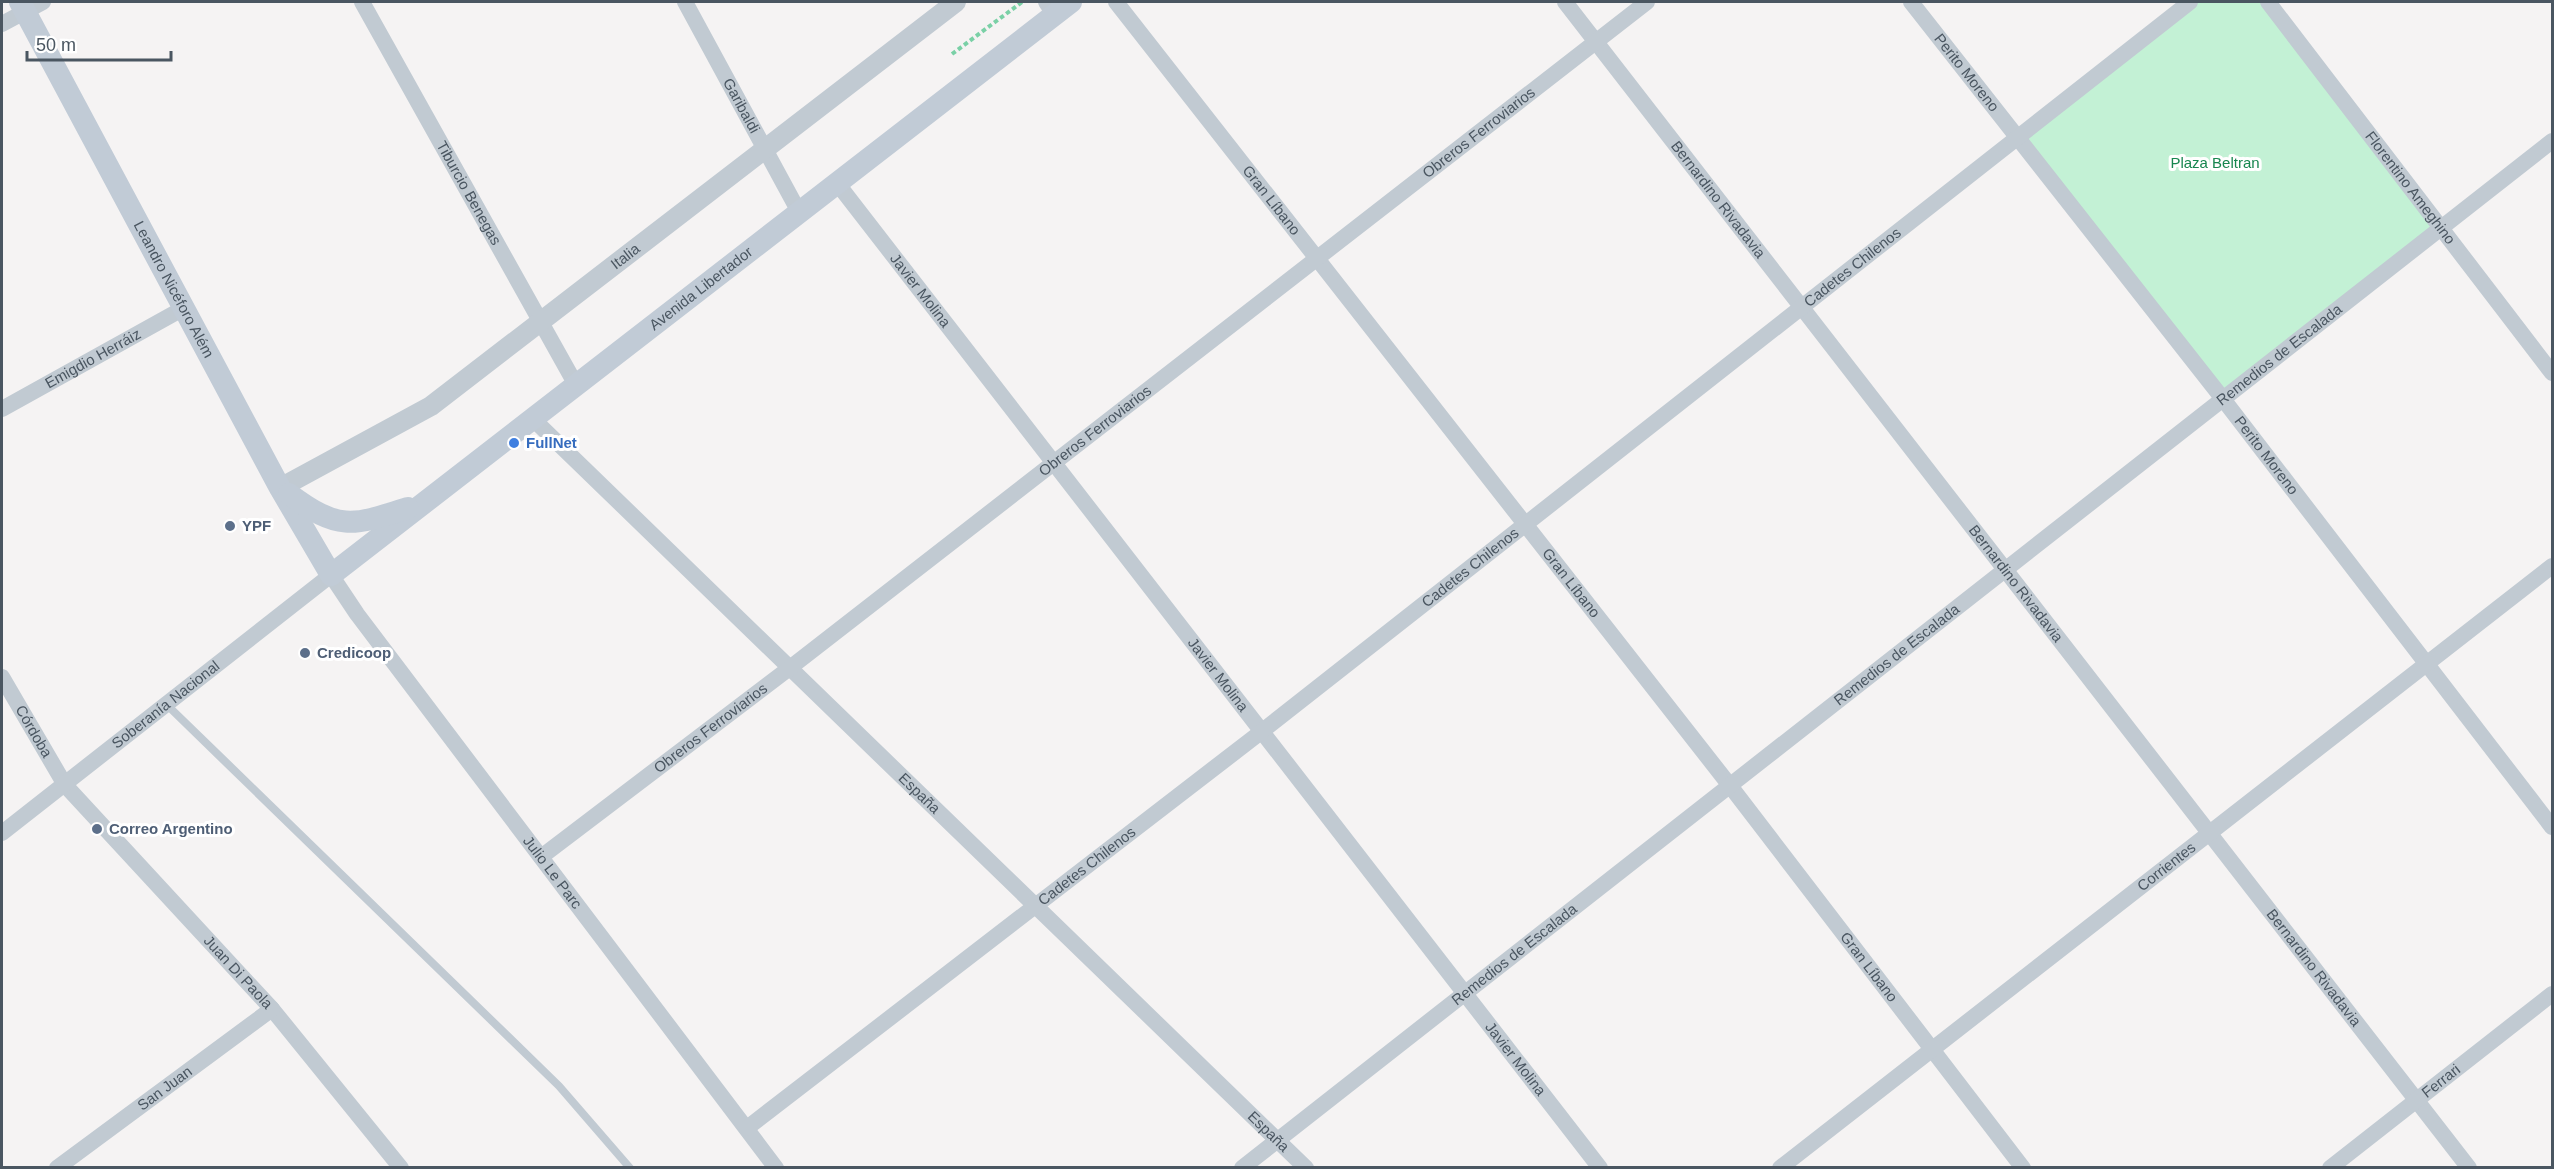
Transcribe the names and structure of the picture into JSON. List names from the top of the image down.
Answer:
{
  "streets": {
    "main road": ["Avenida Libertador", "Leandro Nicéforo Além"],
    "street": [
      "Perito Moreno",
      "Garibaldi",
      "Obreros Ferroviarios",
      "Florentino Ameghino",
      "Tiburcio Benegas",
      "Bernardino Rivadavia",
      "Gran Líbano",
      "Italia",
      "Cadetes Chilenos",
      "Javier Molina",
      "Remedios de Escalada",
      "Emigdio Herráiz",
      "Soberanía Nacional",
      "Córdoba",
      "España",
      "Corrientes",
      "Julio Le Parc",
      "Juan Di Paola",
      "Ferrari",
      "San Juan"
    ]
  },
  "crossings": [
    ["Perito Moreno", "Cadetes Chilenos"],
    ["Perito Moreno", "Remedios de Escalada"],
    ["Perito Moreno", "Corrientes"],
    ["Garibaldi", "Italia"],
    ["Garibaldi", "Avenida Libertador"],
    ["Obreros Ferroviarios", "Bernardino Rivadavia"],
    ["Obreros Ferroviarios", "Gran Líbano"],
    ["Obreros Ferroviarios", "Javier Molina"],
    ["Obreros Ferroviarios", "España"],
    ["Obreros Ferroviarios", "Julio Le Parc"],
    ["Florentino Ameghino", "Remedios de Escalada"],
    ["Tiburcio Benegas", "Italia"],
    ["Tiburcio Benegas", "Avenida Libertador"],
    ["Bernardino Rivadavia", "Cadetes Chilenos"],
    ["Bernardino Rivadavia", "Remedios de Escalada"],
    ["Bernardino Rivadavia", "Corrientes"],
    ["Bernardino Rivadavia", "Ferrari"],
    ["Gran Líbano", "Cadetes Chilenos"],
    ["Gran Líbano", "Remedios de Escalada"],
    ["Gran Líbano", "Corrientes"],
    ["Italia", "Leandro Nicéforo Além"],
    ["Cadetes Chilenos", "Javier Molina"],
    ["Cadetes Chilenos", "España"],
    ["Cadetes Chilenos", "Julio Le Parc"],
    ["Avenida Libertador", "Leandro Nicéforo Além"],
    ["Avenida Libertador", "Javier Molina"],
    ["Avenida Libertador", "Soberanía Nacional"],
    ["Avenida Libertador", "España"],
    ["Avenida Libertador", "Julio Le Parc"],
    ["Leandro Nicéforo Além", "Emigdio Herráiz"],
    ["Leandro Nicéforo Além", "Soberanía Nacional"],
    ["Leandro Nicéforo Além", "Julio Le Parc"],
    ["Javier Molina", "Remedios de Escalada"],
    ["Remedios de Escalada", "España"],
    ["Soberanía Nacional", "Córdoba"],
    ["Soberanía Nacional", "Julio Le Parc"],
    ["Soberanía Nacional", "Juan Di Paola"],
    ["Córdoba", "Juan Di Paola"],
    ["Juan Di Paola", "San Juan"]
  ],
  "parks": ["Plaza Beltran"],
  "places": [
    "FullNet",
    "YPF",
    "Credicoop",
    "Correo Argentino"
  ],
  "scale_bar": "50 m"
}
